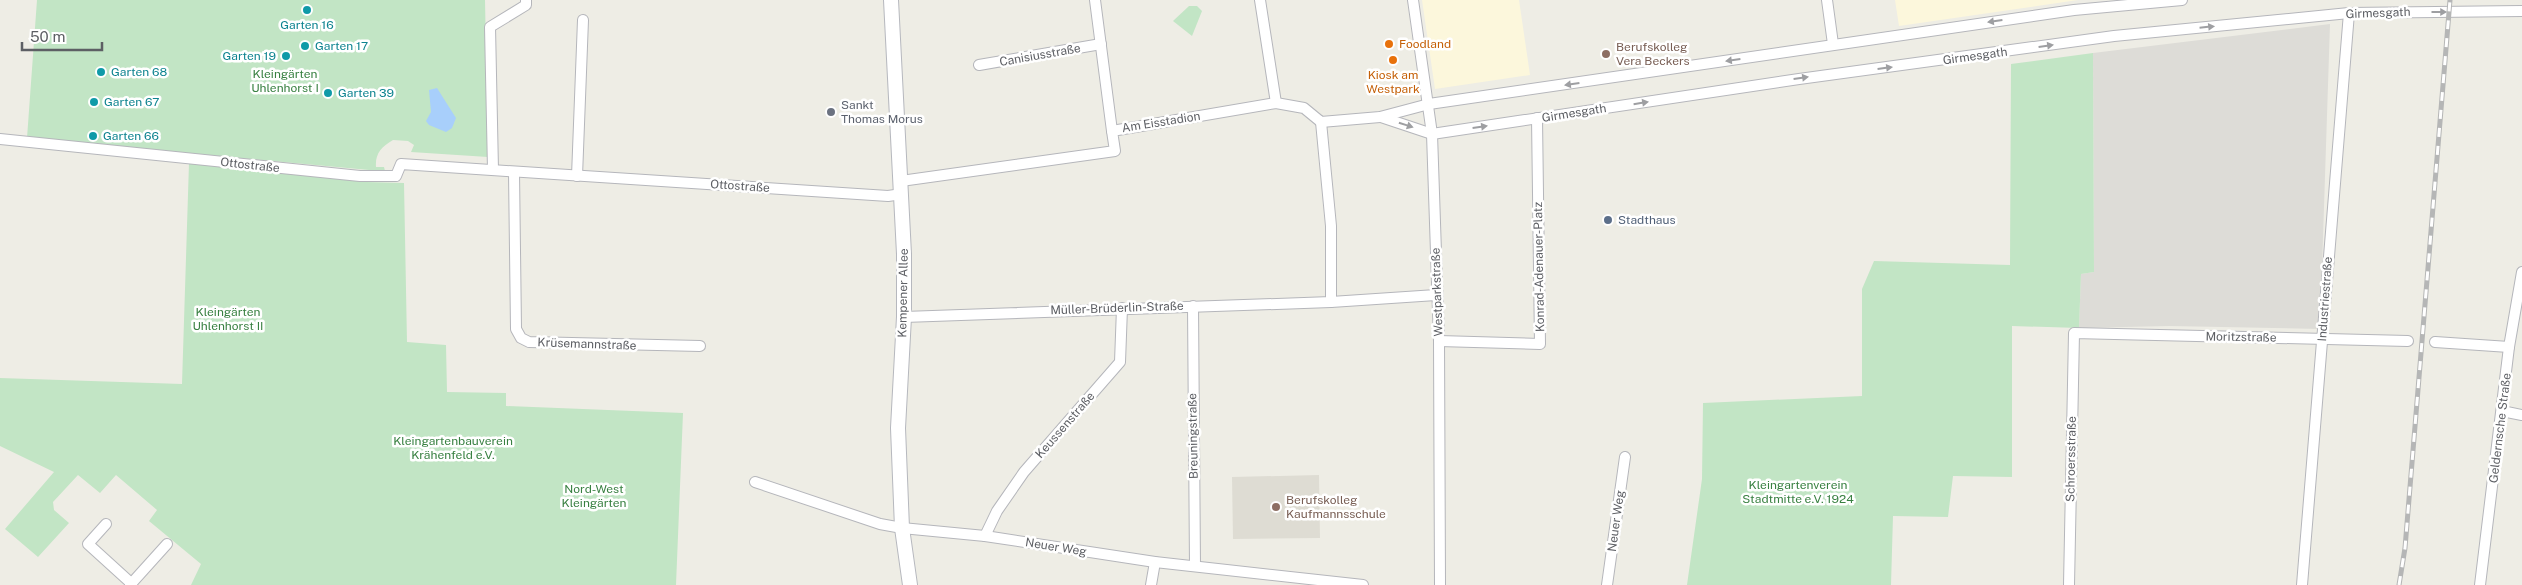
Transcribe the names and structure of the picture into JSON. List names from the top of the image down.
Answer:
{
  "streets": {
    "street": [
      "Girmesgath",
      "Canisiusstraße",
      "Am Eisstadion",
      "Ottostraße",
      "Konrad-Adenauer-Platz",
      "Westparkstraße",
      "Kempener Allee",
      "Industriestraße",
      "Müller-Brüderlin-Straße",
      "Moritzstraße",
      "Krüsemannstraße",
      "Keussenstraße",
      "Geldernsche Straße",
      "Breuningstraße",
      "Schroersstraße",
      "Neuer Weg"
    ]
  },
  "crossings": [
    ["Girmesgath", "Konrad-Adenauer-Platz"],
    ["Girmesgath", "Westparkstraße"],
    ["Girmesgath", "Industriestraße"],
    ["Am Eisstadion", "Ottostraße"],
    ["Am Eisstadion", "Kempener Allee"],
    ["Ottostraße", "Kempener Allee"],
    ["Ottostraße", "Krüsemannstraße"],
    ["Konrad-Adenauer-Platz", "Westparkstraße"],
    ["Westparkstraße", "Müller-Brüderlin-Straße"],
    ["Kempener Allee", "Müller-Brüderlin-Straße"],
    ["Kempener Allee", "Neuer Weg"],
    ["Industriestraße", "Moritzstraße"],
    ["Müller-Brüderlin-Straße", "Keussenstraße"],
    ["Müller-Brüderlin-Straße", "Breuningstraße"],
    ["Moritzstraße", "Schroersstraße"],
    ["Keussenstraße", "Neuer Weg"],
    ["Breuningstraße", "Neuer Weg"]
  ],
  "parks": [
    "Kleingärten Uhlenhorst I",
    "Kleingärten Uhlenhorst II",
    "Kleingartenbauverein Krähenfeld e.V.",
    "Kleingartenverein Stadtmitte e.V. 1924",
    "Nord-West Kleingärten"
  ],
  "places": [
    "Garten 16",
    "Foodland",
    "Garten 17",
    "Berufskolleg Vera Beckers",
    "Garten 19",
    "Kiosk am Westpark",
    "Garten 68",
    "Garten 39",
    "Garten 67",
    "Sankt Thomas Morus",
    "Garten 66",
    "Stadthaus",
    "Berufskolleg Kaufmannsschule"
  ],
  "scale_bar": "50 m"
}
